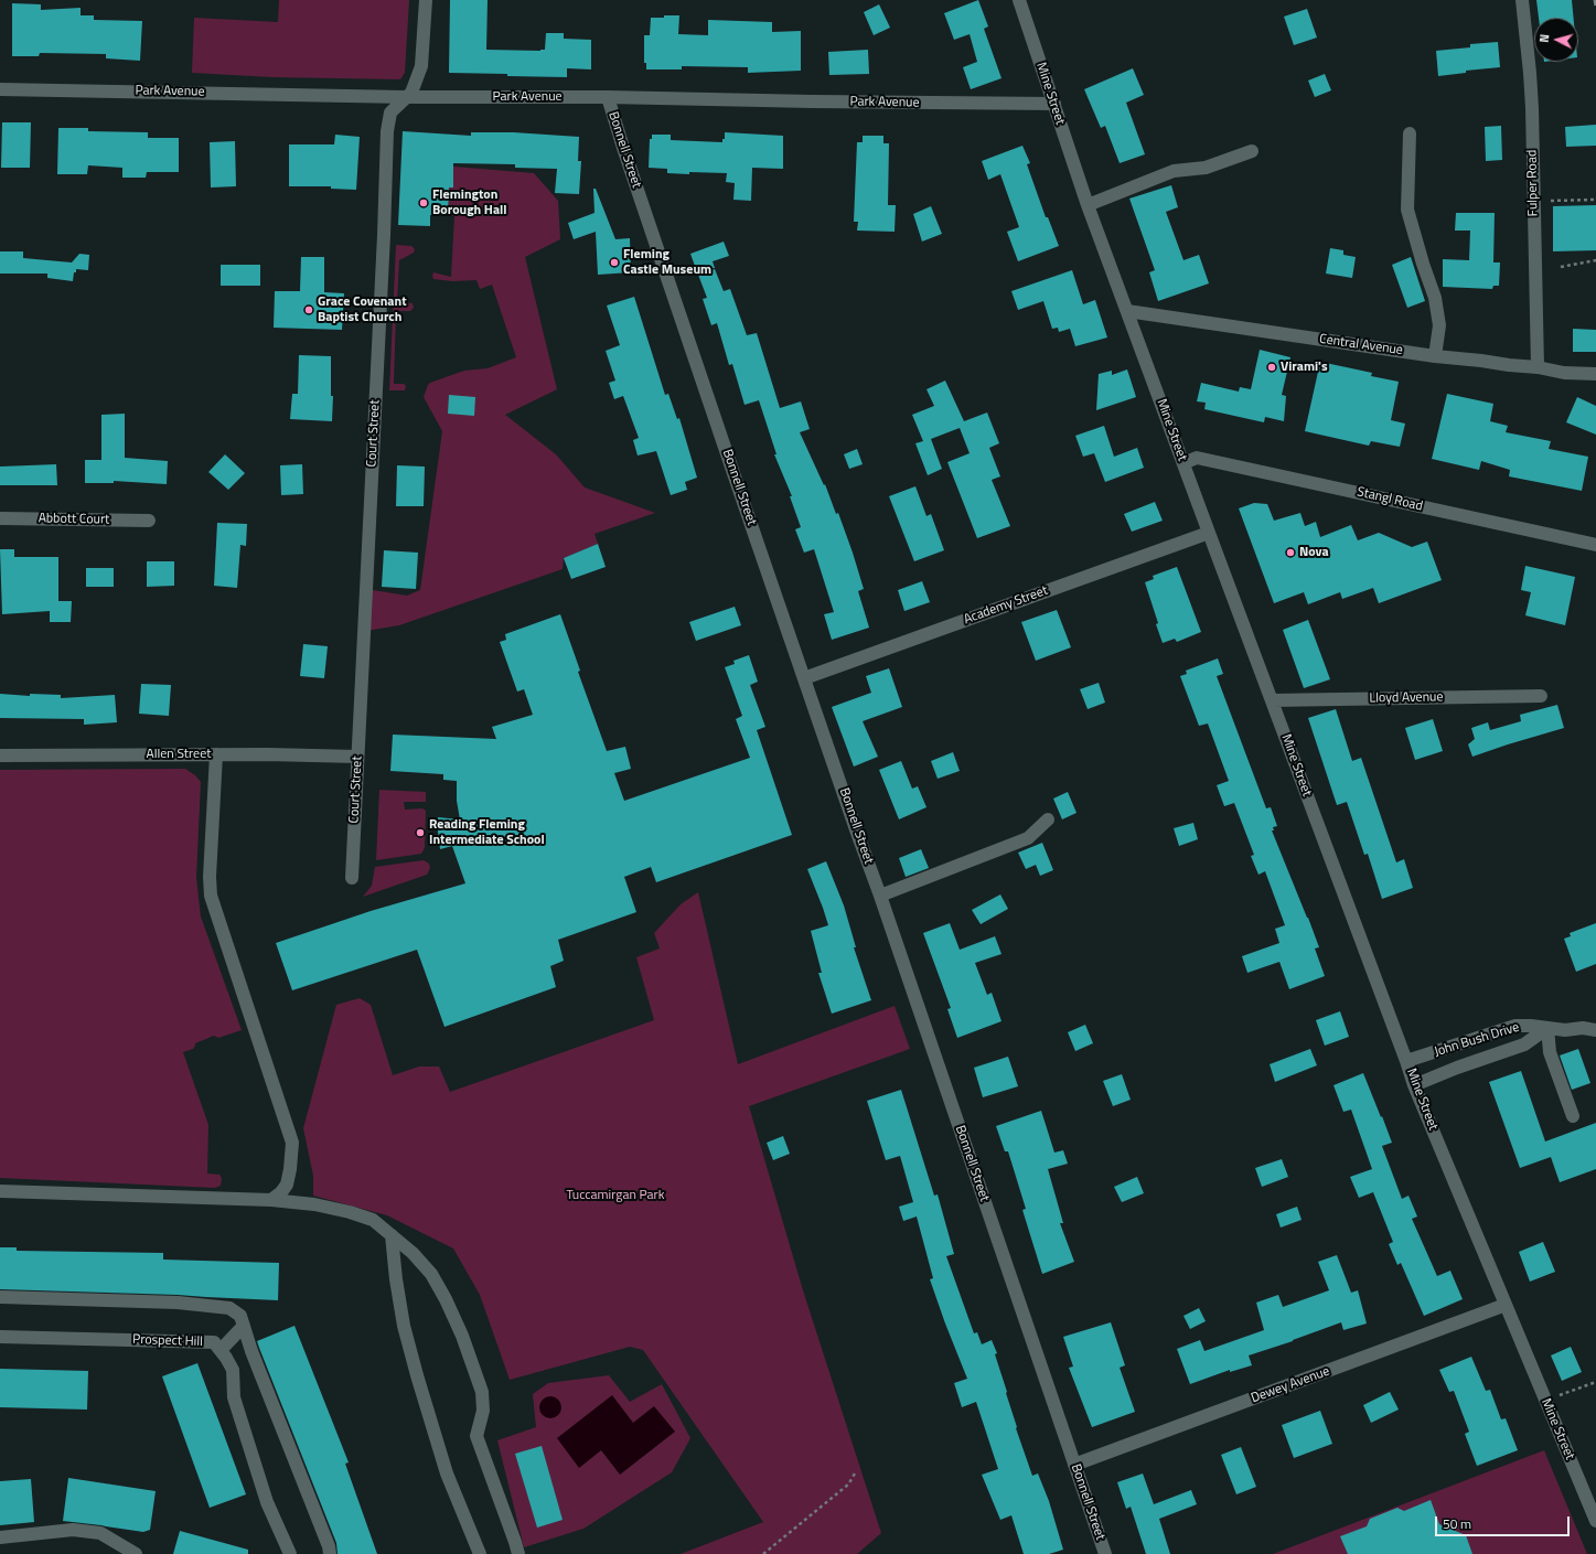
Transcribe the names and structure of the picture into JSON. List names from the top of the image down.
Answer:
{
  "streets": {
    "street": [
      "Park Avenue",
      "Mine Street",
      "Bonnell Street",
      "Fulper Road",
      "Central Avenue",
      "Court Street",
      "Stangl Road",
      "Abbott Court",
      "Academy Street",
      "Lloyd Avenue",
      "Allen Street",
      "John Bush Drive",
      "Prospect Hill",
      "Dewey Avenue"
    ]
  },
  "crossings": [
    ["Park Avenue", "Mine Street"],
    ["Park Avenue", "Bonnell Street"],
    ["Park Avenue", "Court Street"],
    ["Mine Street", "Central Avenue"],
    ["Mine Street", "Stangl Road"],
    ["Mine Street", "Academy Street"],
    ["Mine Street", "Lloyd Avenue"],
    ["Mine Street", "John Bush Drive"],
    ["Mine Street", "Dewey Avenue"],
    ["Bonnell Street", "Academy Street"],
    ["Bonnell Street", "Dewey Avenue"],
    ["Fulper Road", "Central Avenue"],
    ["Court Street", "Allen Street"]
  ],
  "parks": ["Tuccamirgan Park"],
  "places": [
    "Flemington Borough Hall",
    "Fleming Castle Museum",
    "Grace Covenant Baptist Church",
    "Virami's",
    "Nova",
    "Reading Fleming Intermediate School"
  ],
  "scale_bar": "50 m",
  "north": "left"
}
